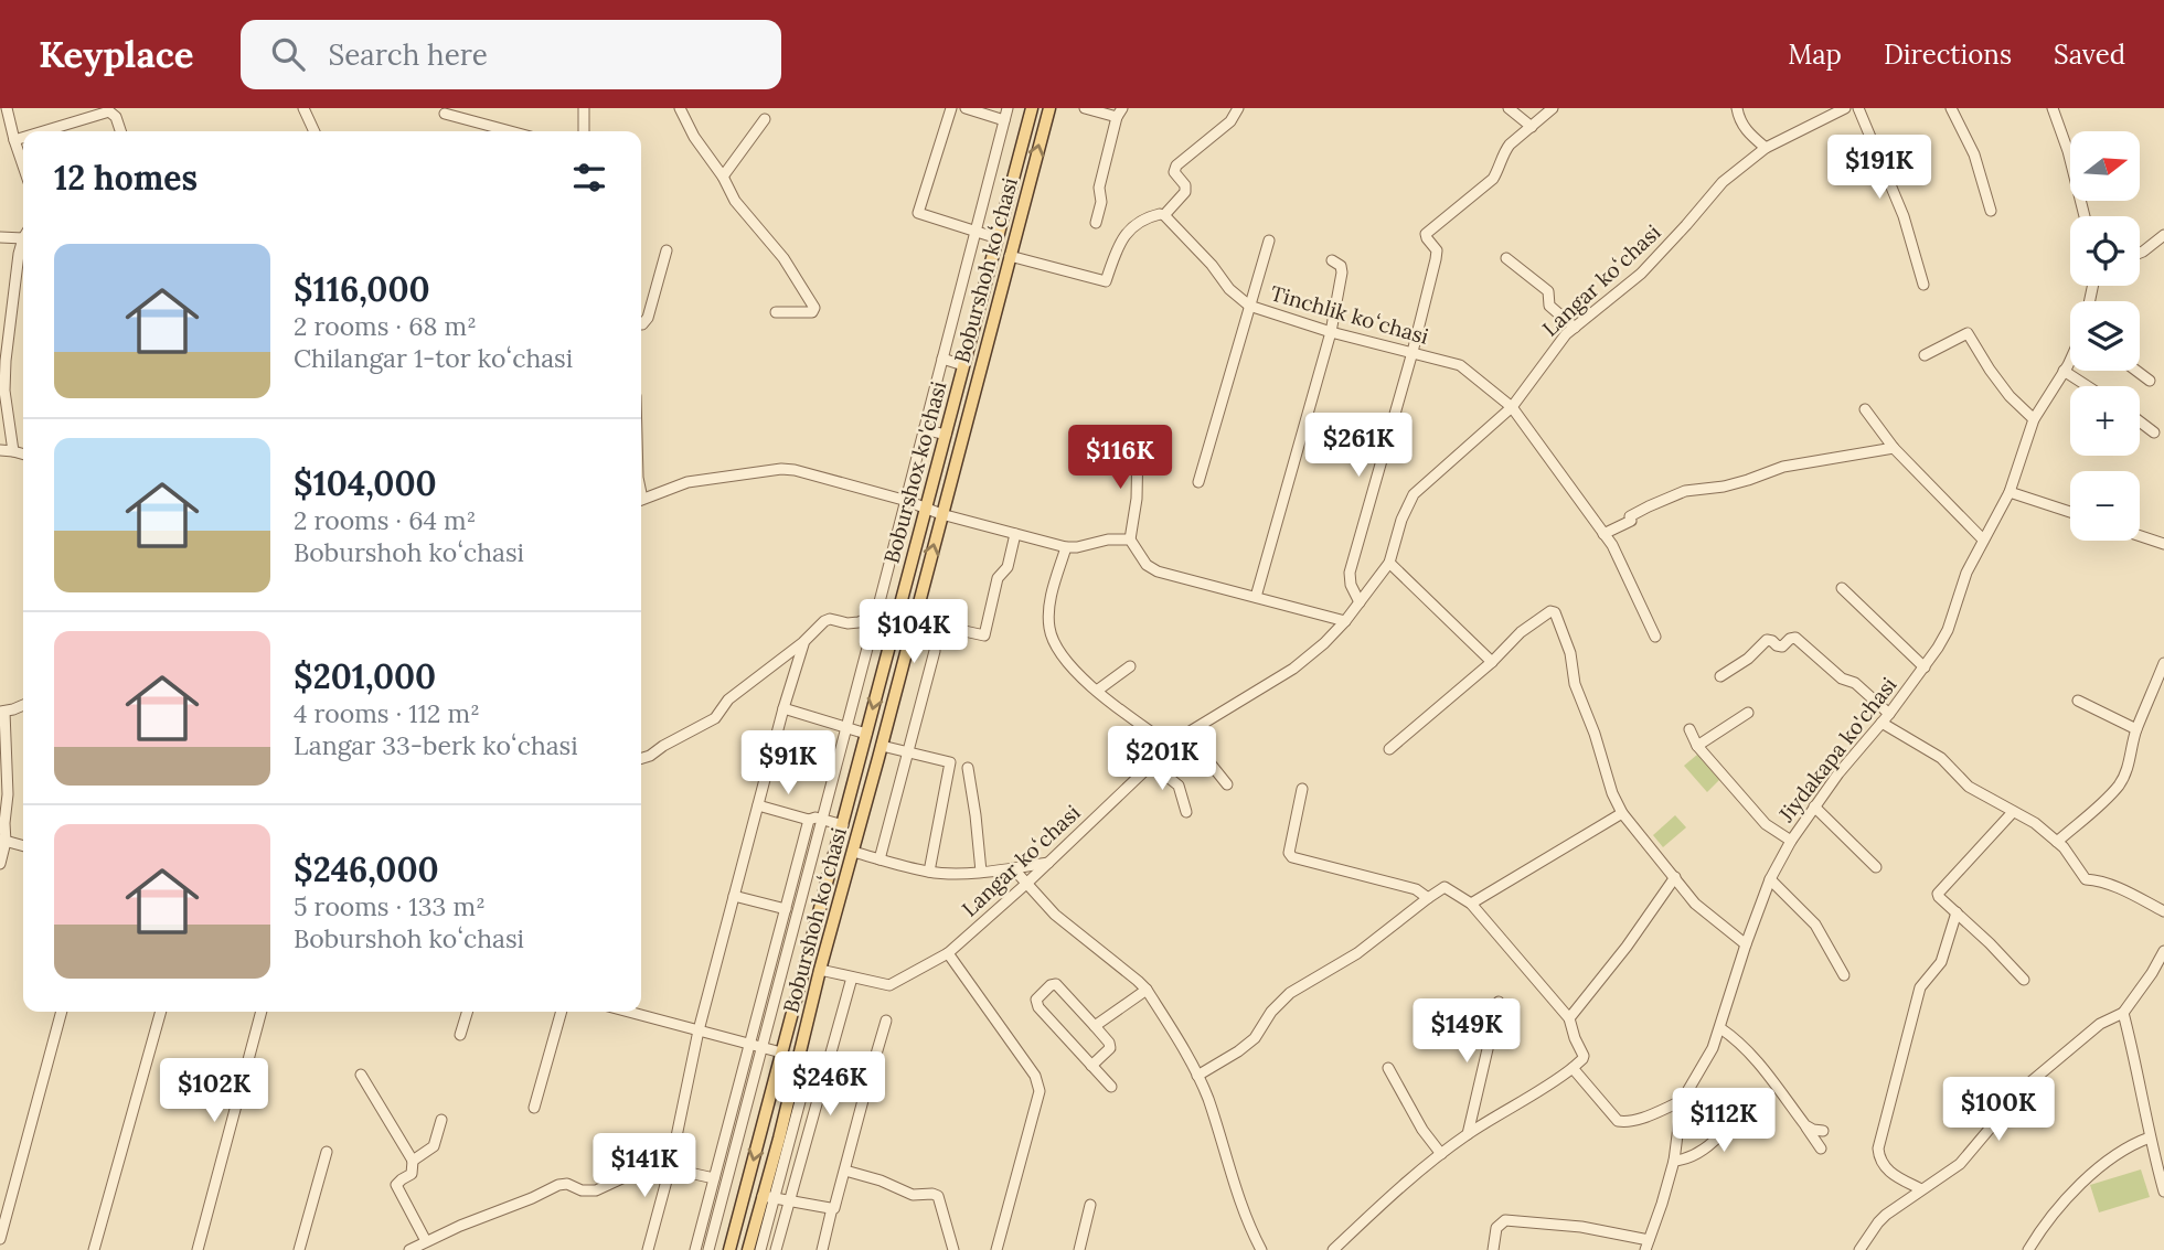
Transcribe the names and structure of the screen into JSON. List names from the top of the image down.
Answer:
{
  "streets": {
    "main road": ["Boburshoh koʻchasi", "Boburshox ko'chasi"],
    "street": ["Langar koʻchasi", "Tinchlik koʻchasi", "Jiydakapa ko'chasi"]
  },
  "crossings": [
    ["Boburshoh koʻchasi", "Langar koʻchasi"],
    ["Langar koʻchasi", "Tinchlik koʻchasi"]
  ],
  "north": "right",
  "page": {
    "header": "Keyplace",
    "search": "Search here",
    "nav": ["Map", "Directions", "Saved"],
    "map_buttons": ["+", "−"],
    "heading": "12 homes",
    "price": [
      "$191K",
      "$261K",
      "$116K",
      "$104K",
      "$201K",
      "$91K",
      "$149K",
      "$246K",
      "$102K",
      "$100K",
      "$112K",
      "$141K"
    ],
    "list": [
      {
        "name": "$116,000",
        "note": "2 rooms · 68 m² · Chilangar 1-tor koʻchasi"
      },
      {
        "name": "$104,000",
        "note": "2 rooms · 64 m² · Boburshoh koʻchasi"
      },
      {
        "name": "$201,000",
        "note": "4 rooms · 112 m² · Langar 33-berk koʻchasi"
      },
      {
        "name": "$246,000",
        "note": "5 rooms · 133 m² · Boburshoh koʻchasi"
      }
    ]
  }
}
